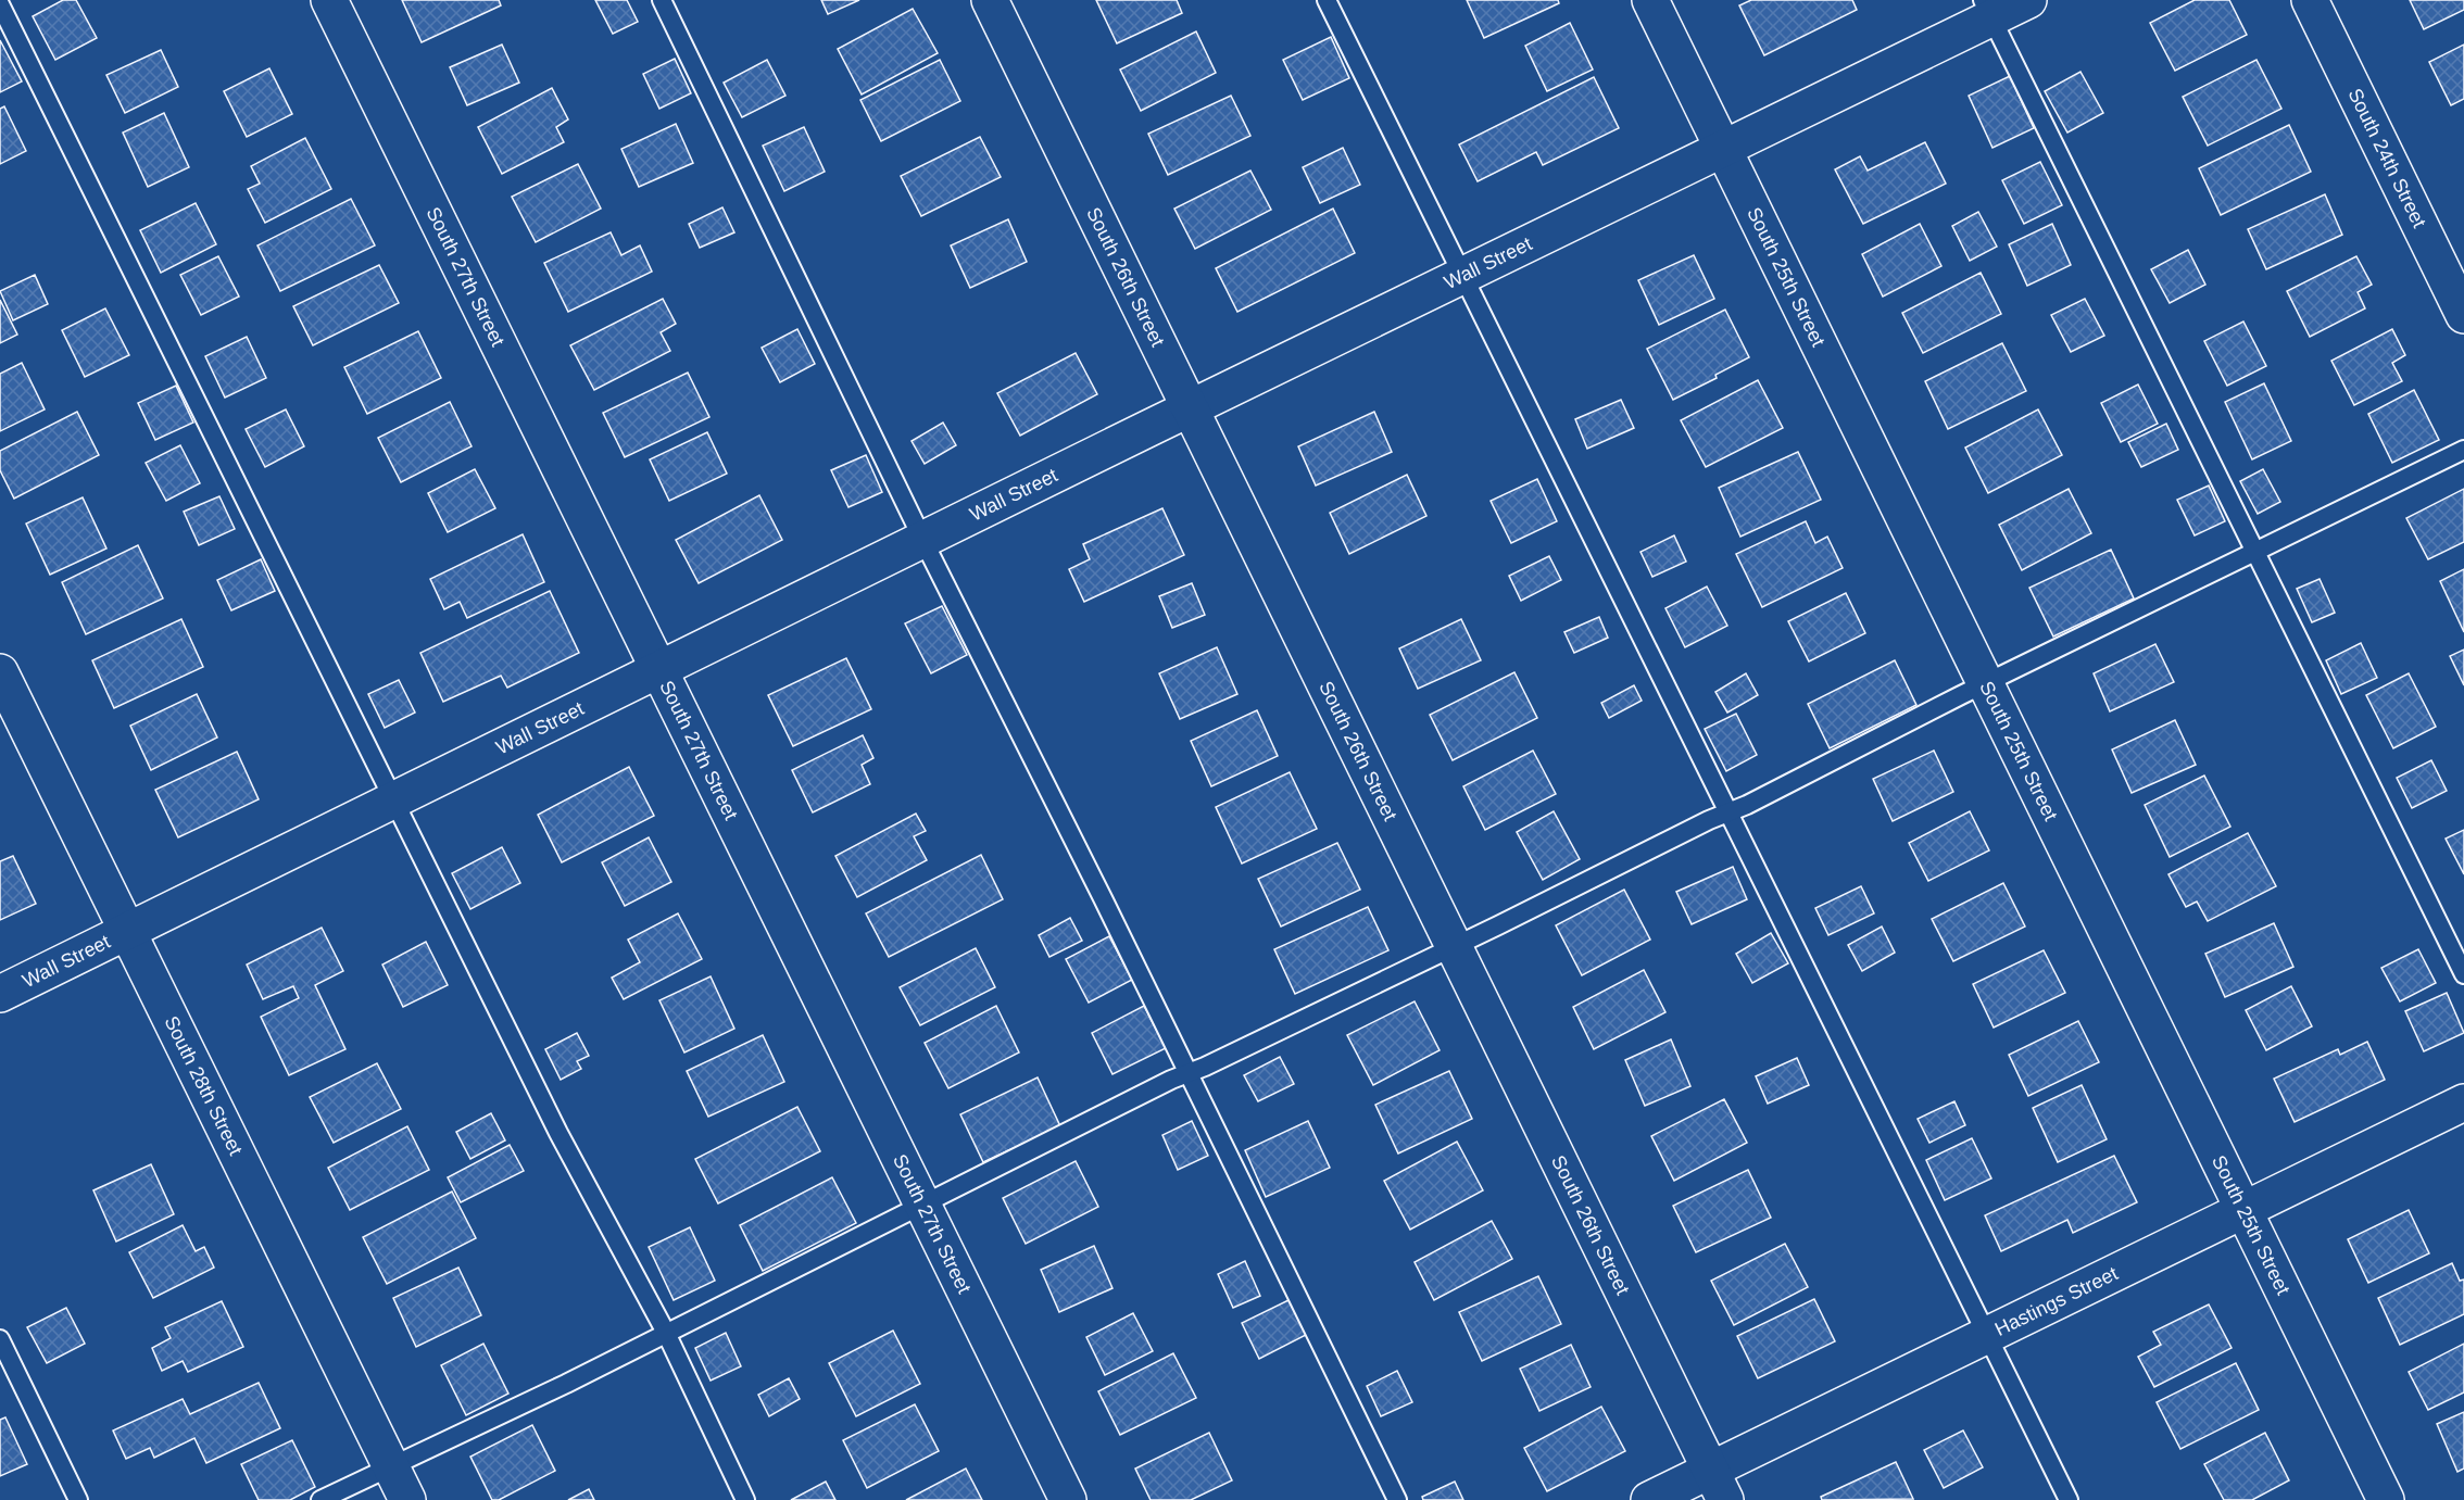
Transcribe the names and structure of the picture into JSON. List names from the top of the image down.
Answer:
{
  "streets": {
    "street": [
      "South 24th Street",
      "Wall Street",
      "South 26th Street",
      "South 25th Street",
      "South 27th Street",
      "South 28th Street",
      "Hastings Street"
    ]
  },
  "crossings": [
    ["Wall Street", "South 26th Street"],
    ["Wall Street", "South 25th Street"],
    ["Wall Street", "South 27th Street"],
    ["Wall Street", "South 28th Street"],
    ["South 26th Street", "Hastings Street"],
    ["South 25th Street", "Hastings Street"]
  ]
}
